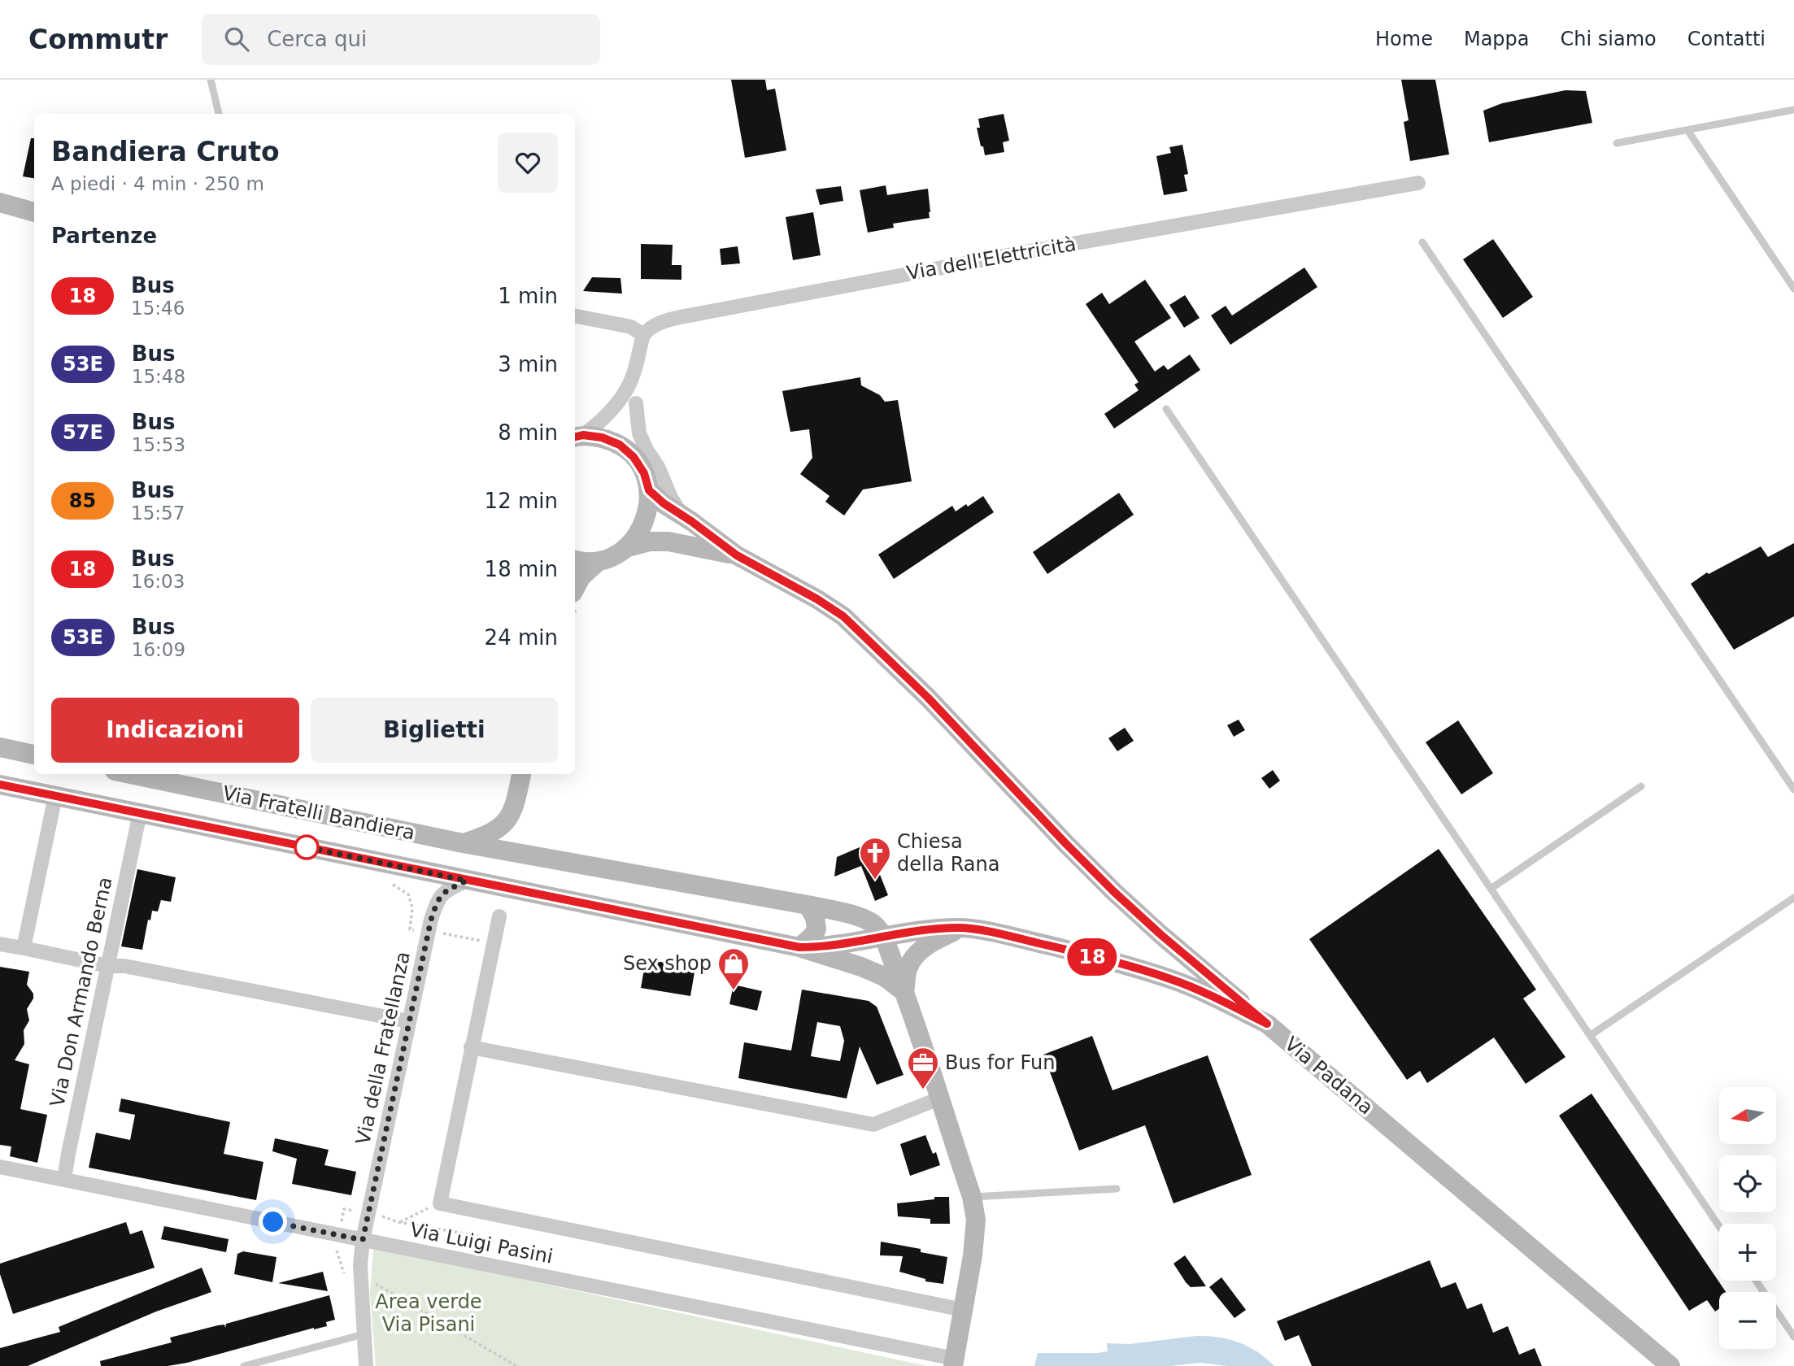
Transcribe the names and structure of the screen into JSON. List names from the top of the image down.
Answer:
{
  "streets": {
    "main road": ["Via Fratelli Bandiera", "Via Padana"],
    "street": [
      "Via dell'Elettricità",
      "Via Don Armando Berna",
      "Via della Fratellanza",
      "Via Luigi Pasini"
    ]
  },
  "crossings": [
    ["Via Fratelli Bandiera", "Via Don Armando Berna"],
    ["Via Fratelli Bandiera", "Via della Fratellanza"],
    ["Via Fratelli Bandiera", "Via Padana"],
    ["Via Don Armando Berna", "Via Luigi Pasini"],
    ["Via della Fratellanza", "Via Luigi Pasini"]
  ],
  "parks": ["Area verde Via Pisani"],
  "places": {
    "church": ["Chiesa della Rana"],
    "shop": ["Sex shop"],
    "office": ["Bus for Fun"]
  },
  "lines": ["bus line 18"],
  "north": "left",
  "page": {
    "header": "Commutr",
    "search": "Cerca qui",
    "nav": [
      "Home",
      "Mappa",
      "Chi siamo",
      "Contatti"
    ],
    "on_map": "18",
    "heading": [
      ["Bandiera Cruto", "A piedi · 4 min · 250 m"],
      "Partenze"
    ],
    "list": [
      {
        "mark": "18",
        "name": "Bus",
        "note": "15:46",
        "value": "1 min"
      },
      {
        "mark": "53E",
        "name": "Bus",
        "note": "15:48",
        "value": "3 min"
      },
      {
        "mark": "57E",
        "name": "Bus",
        "note": "15:53",
        "value": "8 min"
      },
      {
        "mark": "85",
        "name": "Bus",
        "note": "15:57",
        "value": "12 min"
      },
      {
        "mark": "18",
        "name": "Bus",
        "note": "16:03",
        "value": "18 min"
      },
      {
        "mark": "53E",
        "name": "Bus",
        "note": "16:09",
        "value": "24 min"
      }
    ],
    "buttons": ["Indicazioni", "Biglietti"],
    "map_buttons": ["+", "−"]
  }
}
